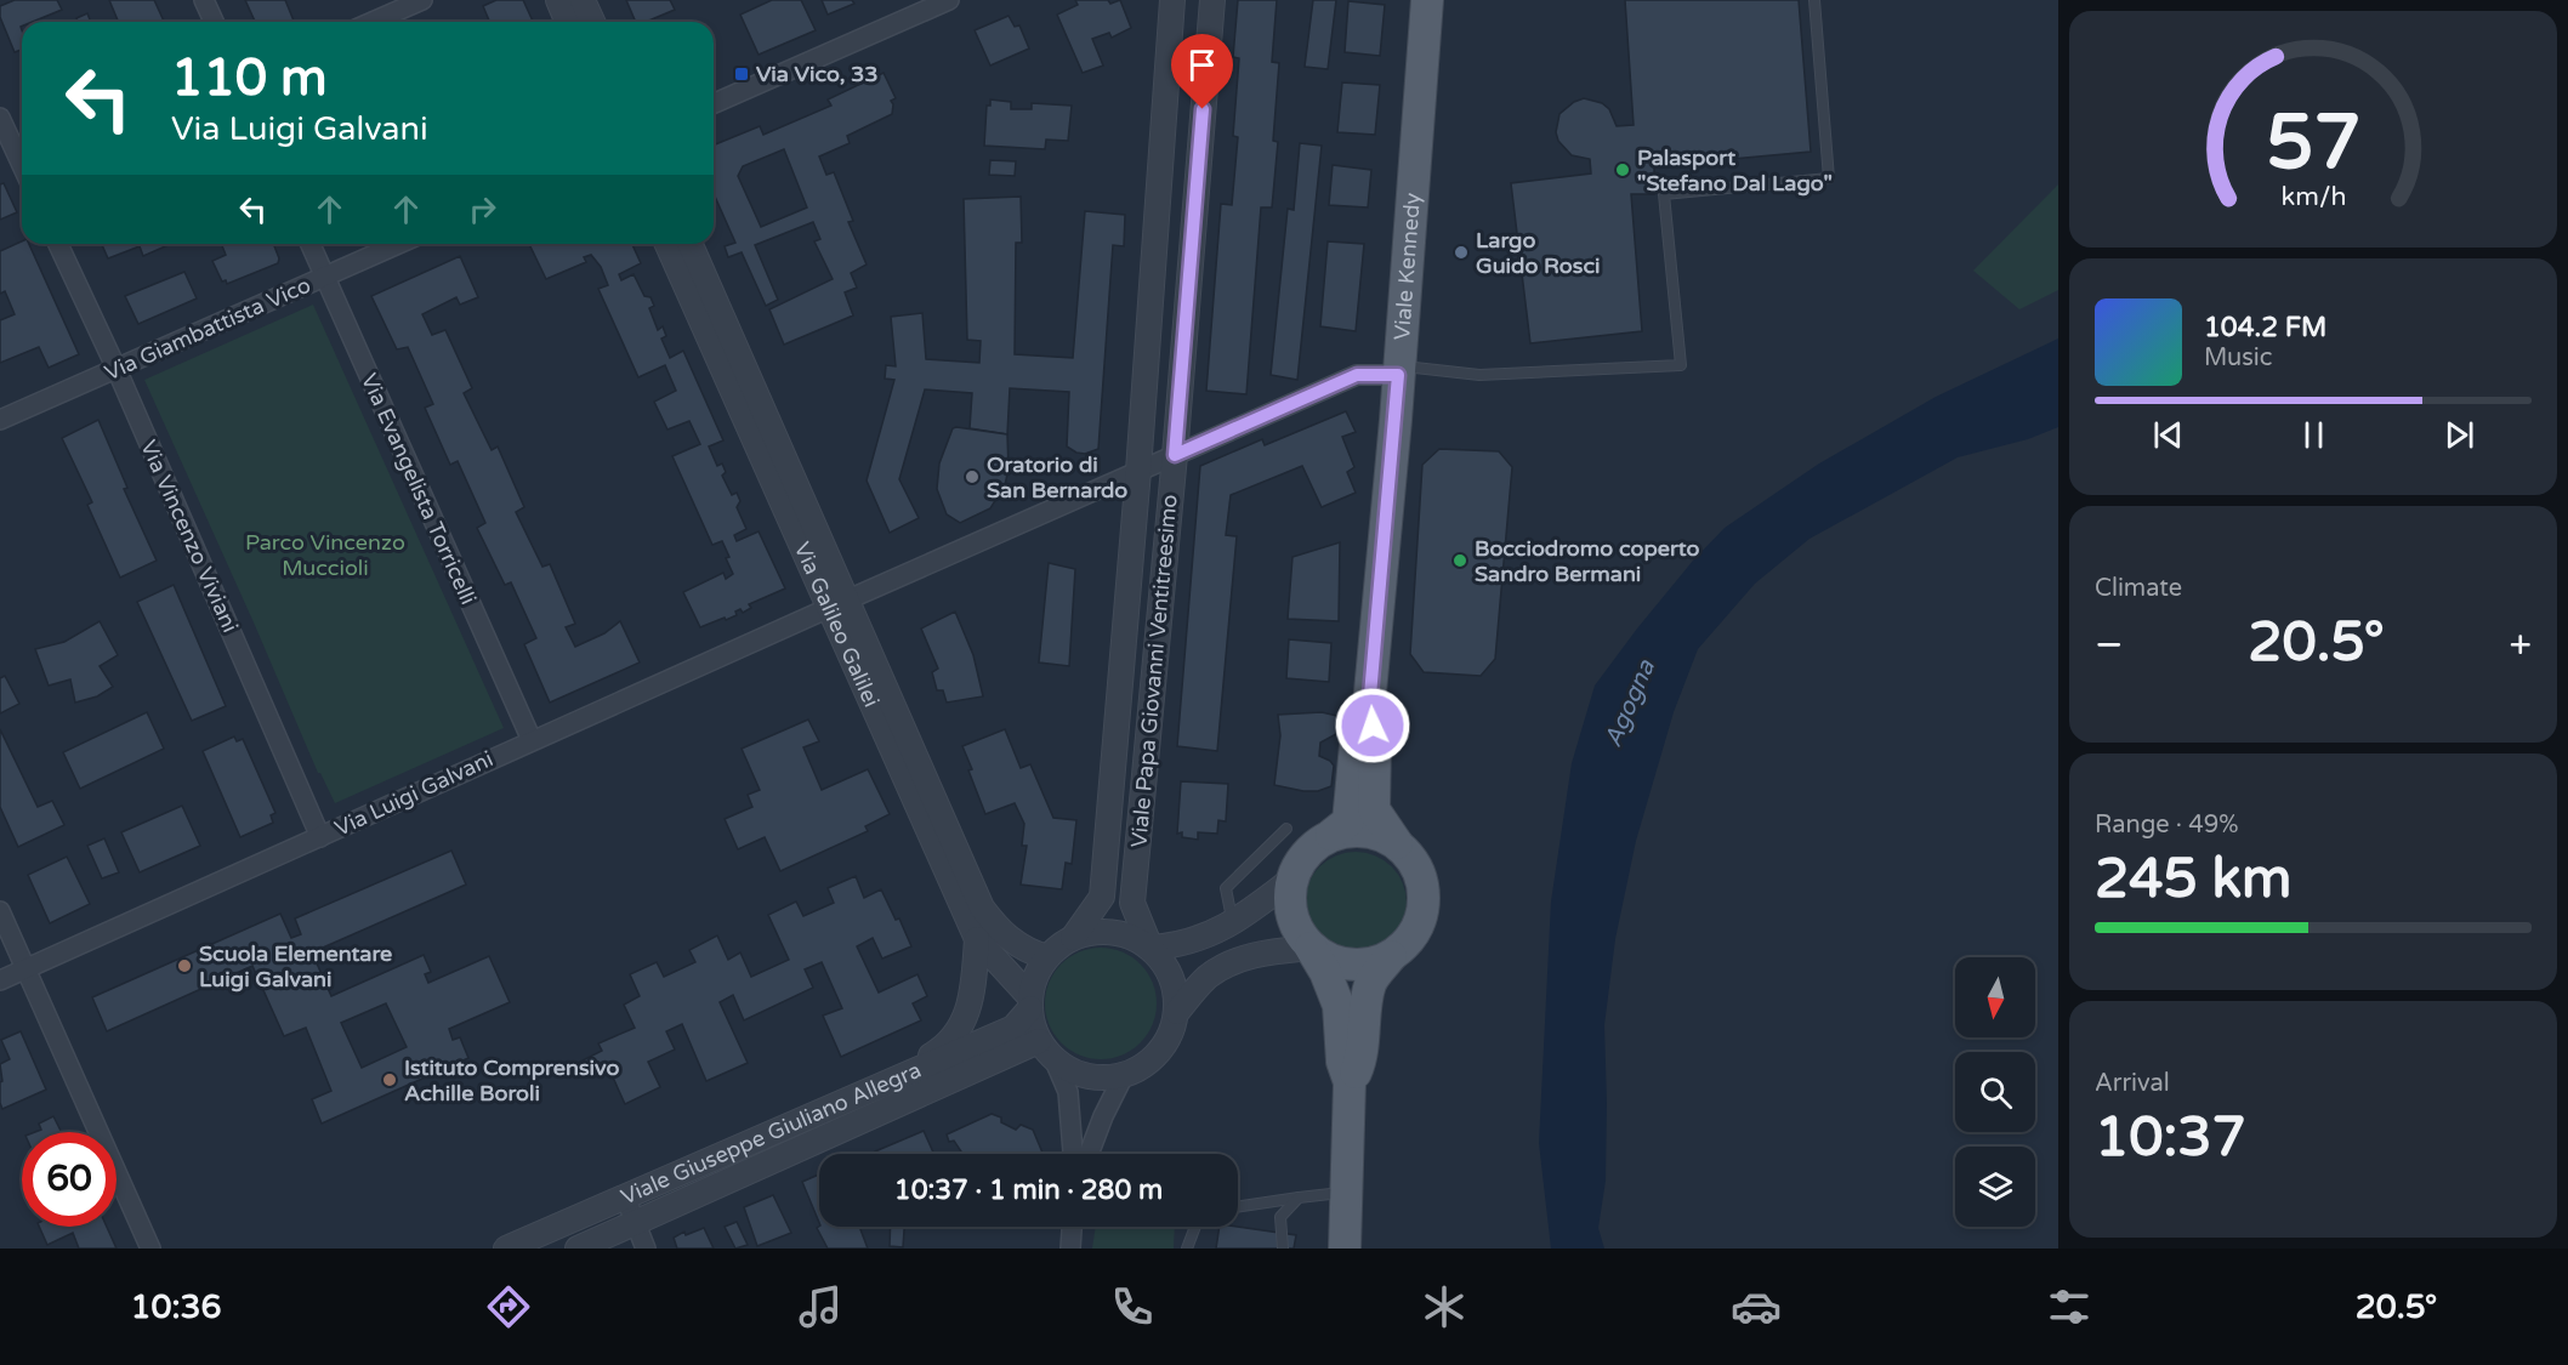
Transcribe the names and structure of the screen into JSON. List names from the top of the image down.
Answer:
{
  "streets": {
    "main road": ["Viale Kennedy"],
    "street": [
      "Via Giambattista Vico",
      "Via Evangelista Torricelli",
      "Via Vincenzo Viviani",
      "Via Galileo Galilei",
      "Viale Papa Giovanni Ventitreesimo",
      "Via Luigi Galvani",
      "Viale Giuseppe Giuliano Allegra"
    ]
  },
  "crossings": [
    ["Viale Kennedy", "Via Luigi Galvani"],
    ["Via Giambattista Vico", "Via Evangelista Torricelli"],
    ["Via Giambattista Vico", "Via Vincenzo Viviani"],
    ["Via Evangelista Torricelli", "Via Luigi Galvani"],
    ["Via Vincenzo Viviani", "Via Luigi Galvani"],
    ["Via Galileo Galilei", "Viale Papa Giovanni Ventitreesimo"],
    ["Via Galileo Galilei", "Via Luigi Galvani"],
    ["Via Galileo Galilei", "Viale Giuseppe Giuliano Allegra"],
    ["Viale Papa Giovanni Ventitreesimo", "Via Luigi Galvani"],
    ["Viale Papa Giovanni Ventitreesimo", "Viale Giuseppe Giuliano Allegra"]
  ],
  "water": ["Agogna"],
  "parks": ["Parco Vincenzo Muccioli"],
  "places": {
    "transit": ["Via Vico, 33"],
    "other": [
      "Palasport \"Stefano Dal Lago\"",
      "Largo Guido Rosci",
      "Oratorio di San Bernardo",
      "Bocciodromo coperto Sandro Bermani",
      "Scuola Elementare Luigi Galvani",
      "Istituto Comprensivo Achille Boroli"
    ]
  },
  "north": "bottom",
  "page": {
    "turn": ["110 m", "Via Luigi Galvani"],
    "song": ["104.2 FM", "Music"],
    "tile": [
      "Climate",
      ["Range · 49%", "245 km"],
      ["Arrival", "10:37"]
    ],
    "heat": ["−", "20.5°", "+"],
    "limit": "60",
    "trip": "10:37 · 1 min · 280 m",
    "tabs": ["10:36", "20.5°"],
    "gauge": ["57", "km/h"]
  }
}
